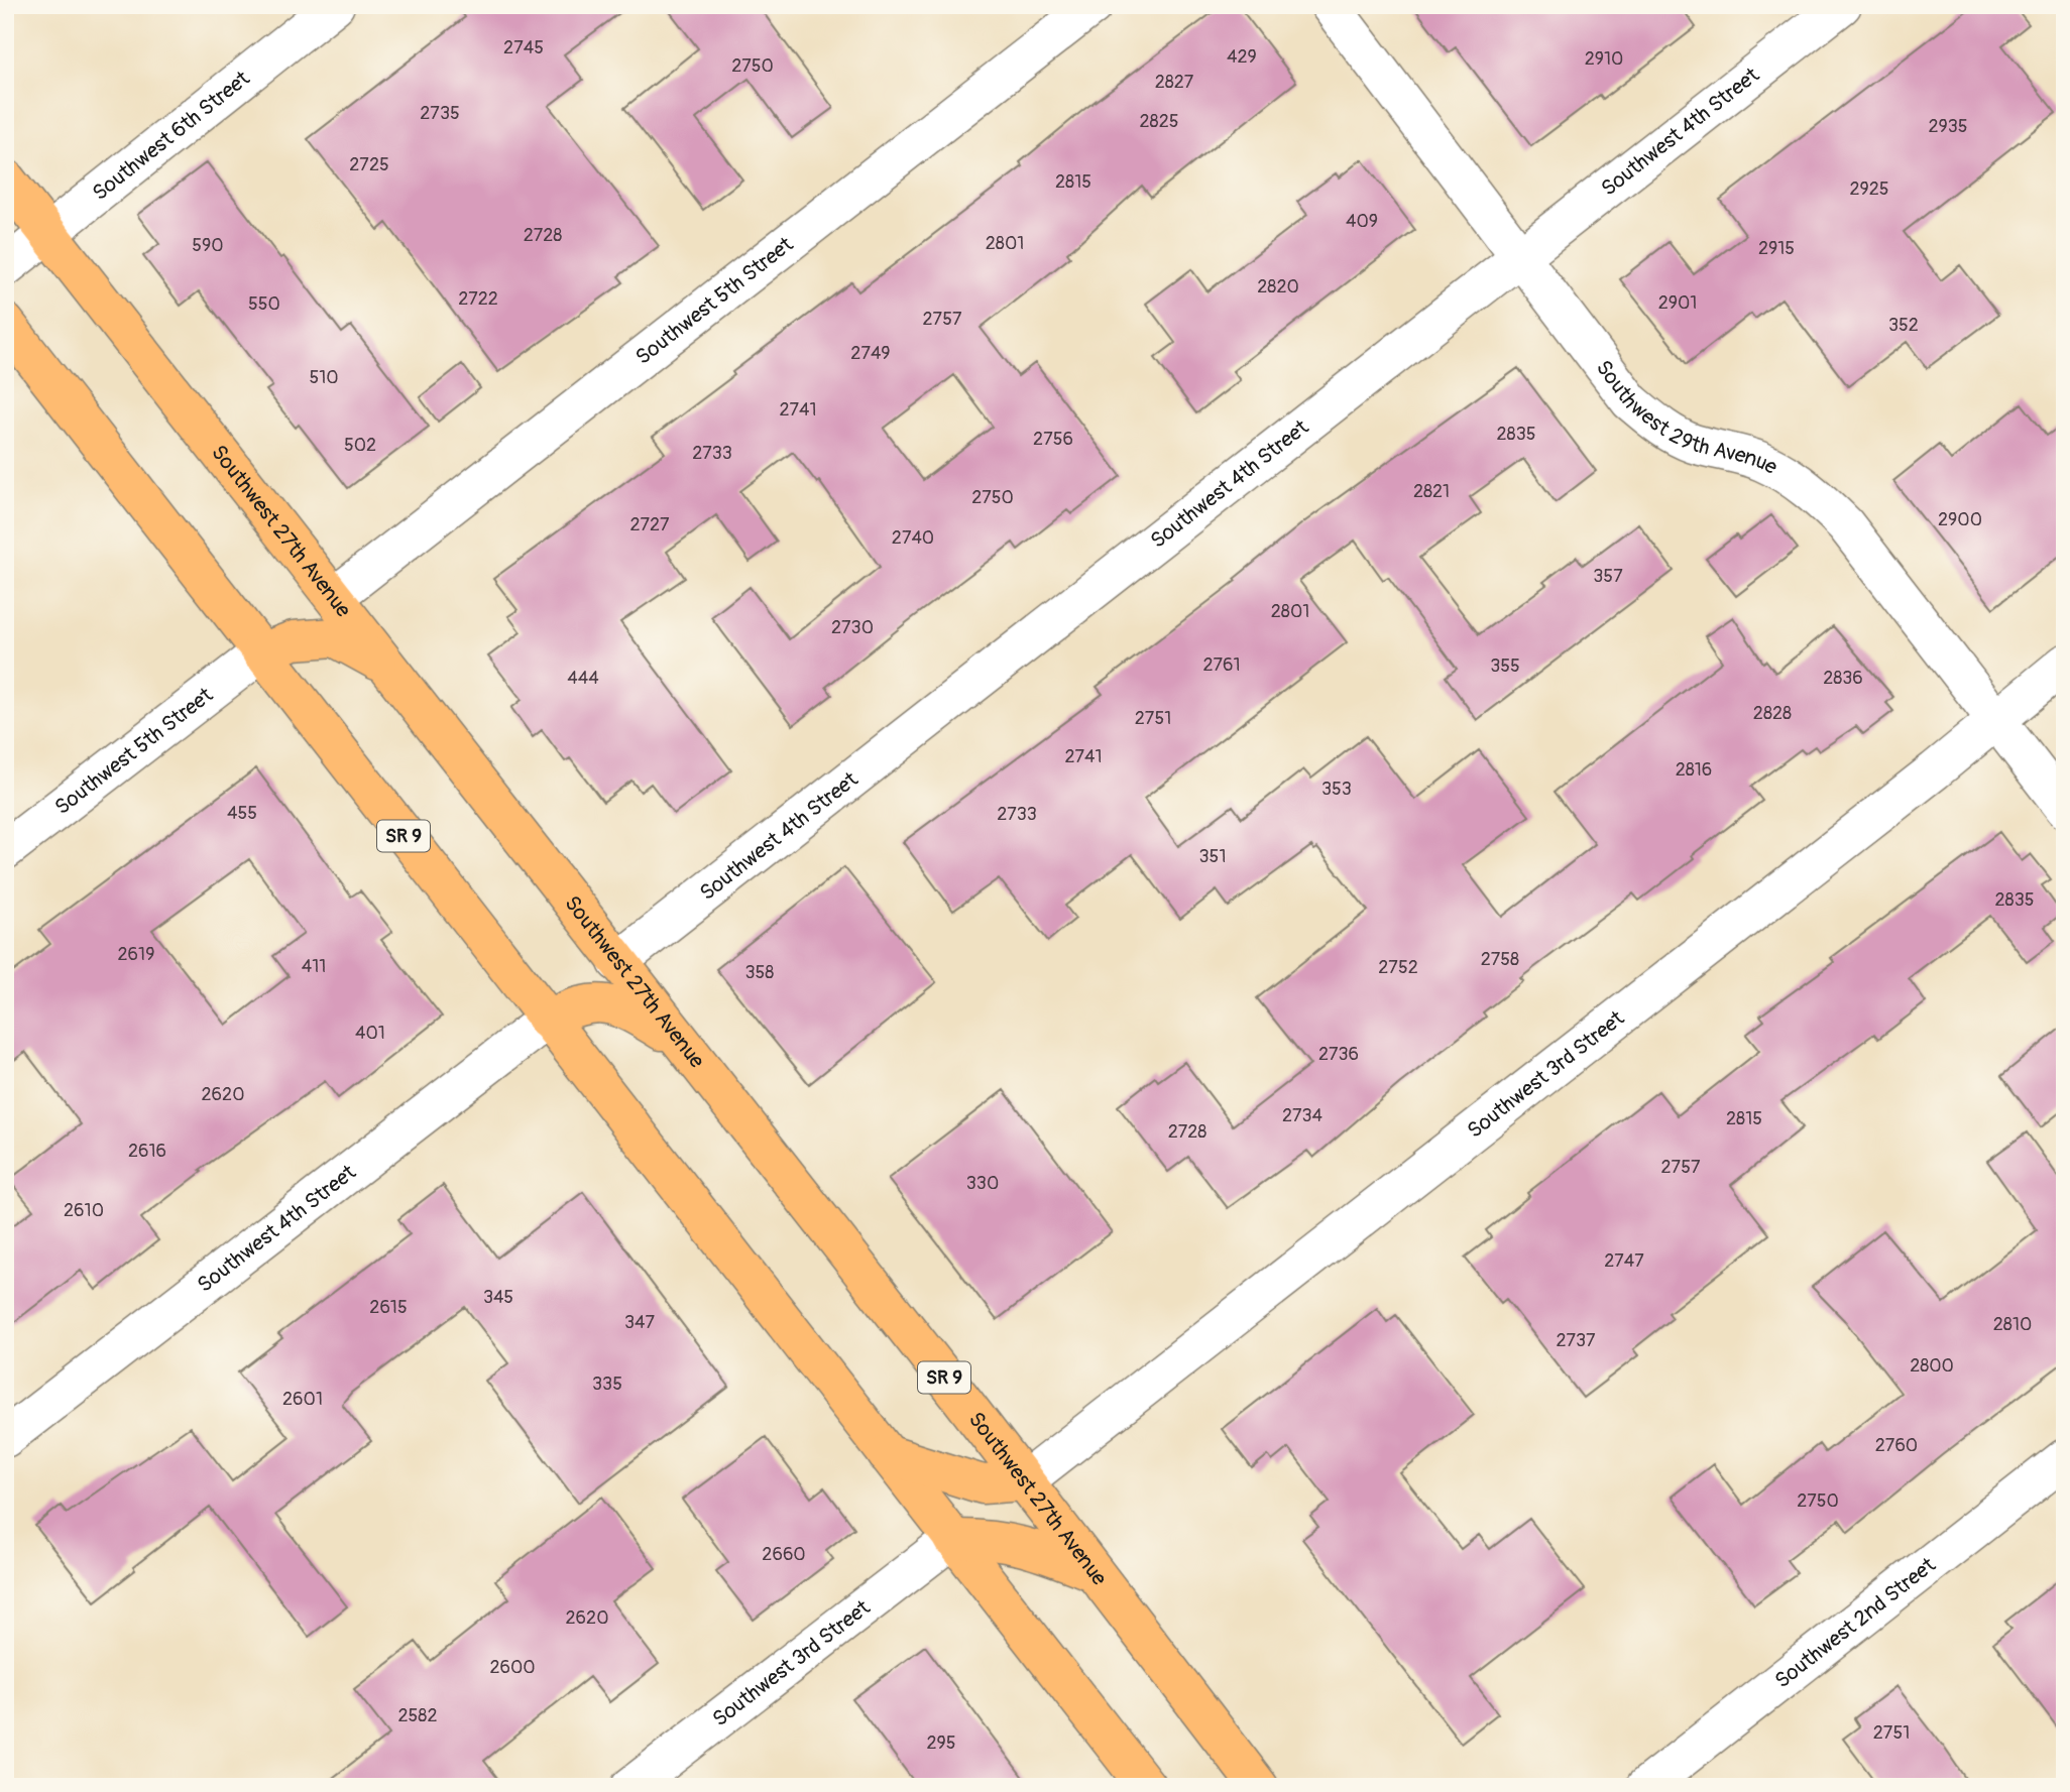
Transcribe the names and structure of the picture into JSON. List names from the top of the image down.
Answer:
{
  "streets": {
    "highway": ["Southwest 27th Avenue", "SR 9"],
    "street": [
      "Southwest 4th Street",
      "Southwest 6th Street",
      "Southwest 5th Street",
      "Southwest 29th Avenue",
      "Southwest 3rd Street",
      "Southwest 2nd Street"
    ]
  },
  "crossings": [
    ["Southwest 4th Street", "Southwest 29th Avenue"],
    ["Southwest 4th Street", "Southwest 27th Avenue"],
    ["Southwest 4th Street", "SR 9"],
    ["Southwest 6th Street", "Southwest 27th Avenue"],
    ["Southwest 5th Street", "Southwest 27th Avenue"],
    ["Southwest 5th Street", "SR 9"],
    ["Southwest 29th Avenue", "Southwest 3rd Street"],
    ["Southwest 27th Avenue", "Southwest 3rd Street"],
    ["SR 9", "Southwest 3rd Street"]
  ],
  "house_numbers": [
    "2745",
    "429",
    "2910",
    "2750",
    "2827",
    "2735",
    "2825",
    "2935",
    "2725",
    "2815",
    "2925",
    "409",
    "2728",
    "2801",
    "590",
    "2915",
    "2820",
    "2722",
    "2901",
    "550",
    "2757",
    "352",
    "2749",
    "510",
    "2741",
    "2835",
    "2756",
    "502",
    "2733",
    "2821",
    "2750",
    "2900",
    "2727",
    "2740",
    "357",
    "2801",
    "2730",
    "2761",
    "355",
    "444",
    "2836",
    "2828",
    "2751",
    "2741",
    "2816",
    "353",
    "455",
    "2733",
    "351",
    "2835",
    "2619",
    "2758",
    "411",
    "2752",
    "358",
    "401",
    "2736",
    "2620",
    "2734",
    "2815",
    "2728",
    "2616",
    "2757",
    "330",
    "2610",
    "2747",
    "345",
    "2615",
    "347",
    "2810",
    "2737",
    "2800",
    "335",
    "2601",
    "2760",
    "2750",
    "2660",
    "2620",
    "2600",
    "2582",
    "2751",
    "295"
  ]
}
